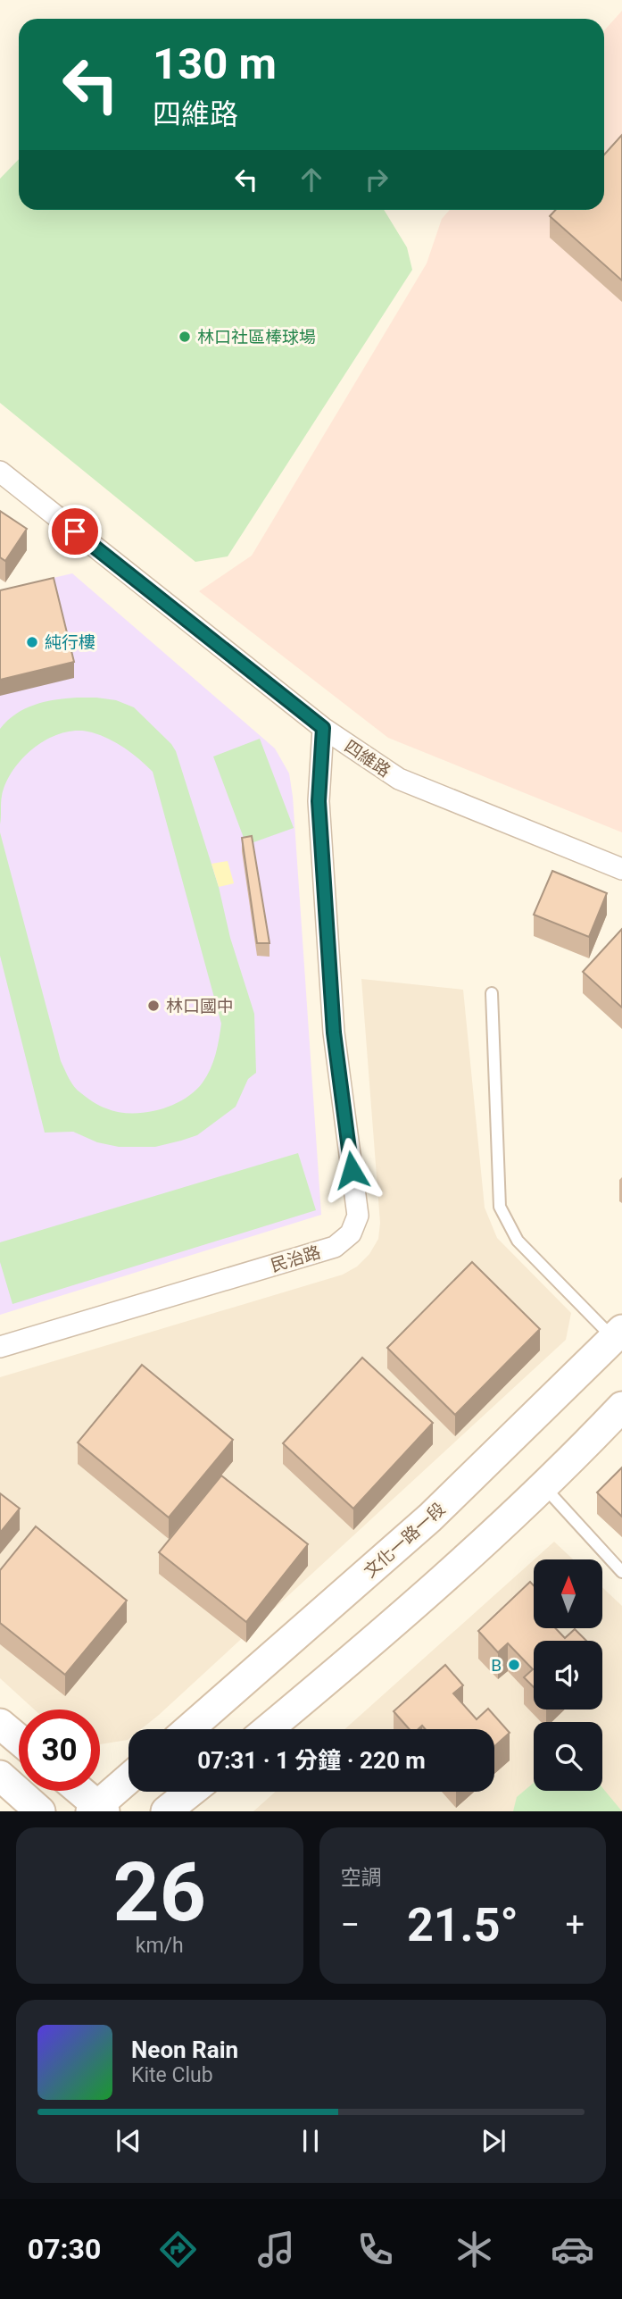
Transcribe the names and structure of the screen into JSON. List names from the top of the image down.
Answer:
{
  "streets": {
    "main road": ["文化一路一段"],
    "street": ["四維路", "民治路"]
  },
  "crossings": [
    ["四維路", "民治路"]
  ],
  "places": [
    "林口社區棒球場",
    "純行樓",
    "林口國中",
    "B"
  ],
  "north": "top",
  "page": {
    "turn": ["130 m", "四維路"],
    "limit": "30",
    "trip": "07:31 · 1 分鐘 · 220 m",
    "tile": [
      ["26", "km/h"],
      "空調"
    ],
    "heat": ["−", "21.5°", "+"],
    "song": ["Neon Rain", "Kite Club"],
    "tabs": "07:30"
  }
}
